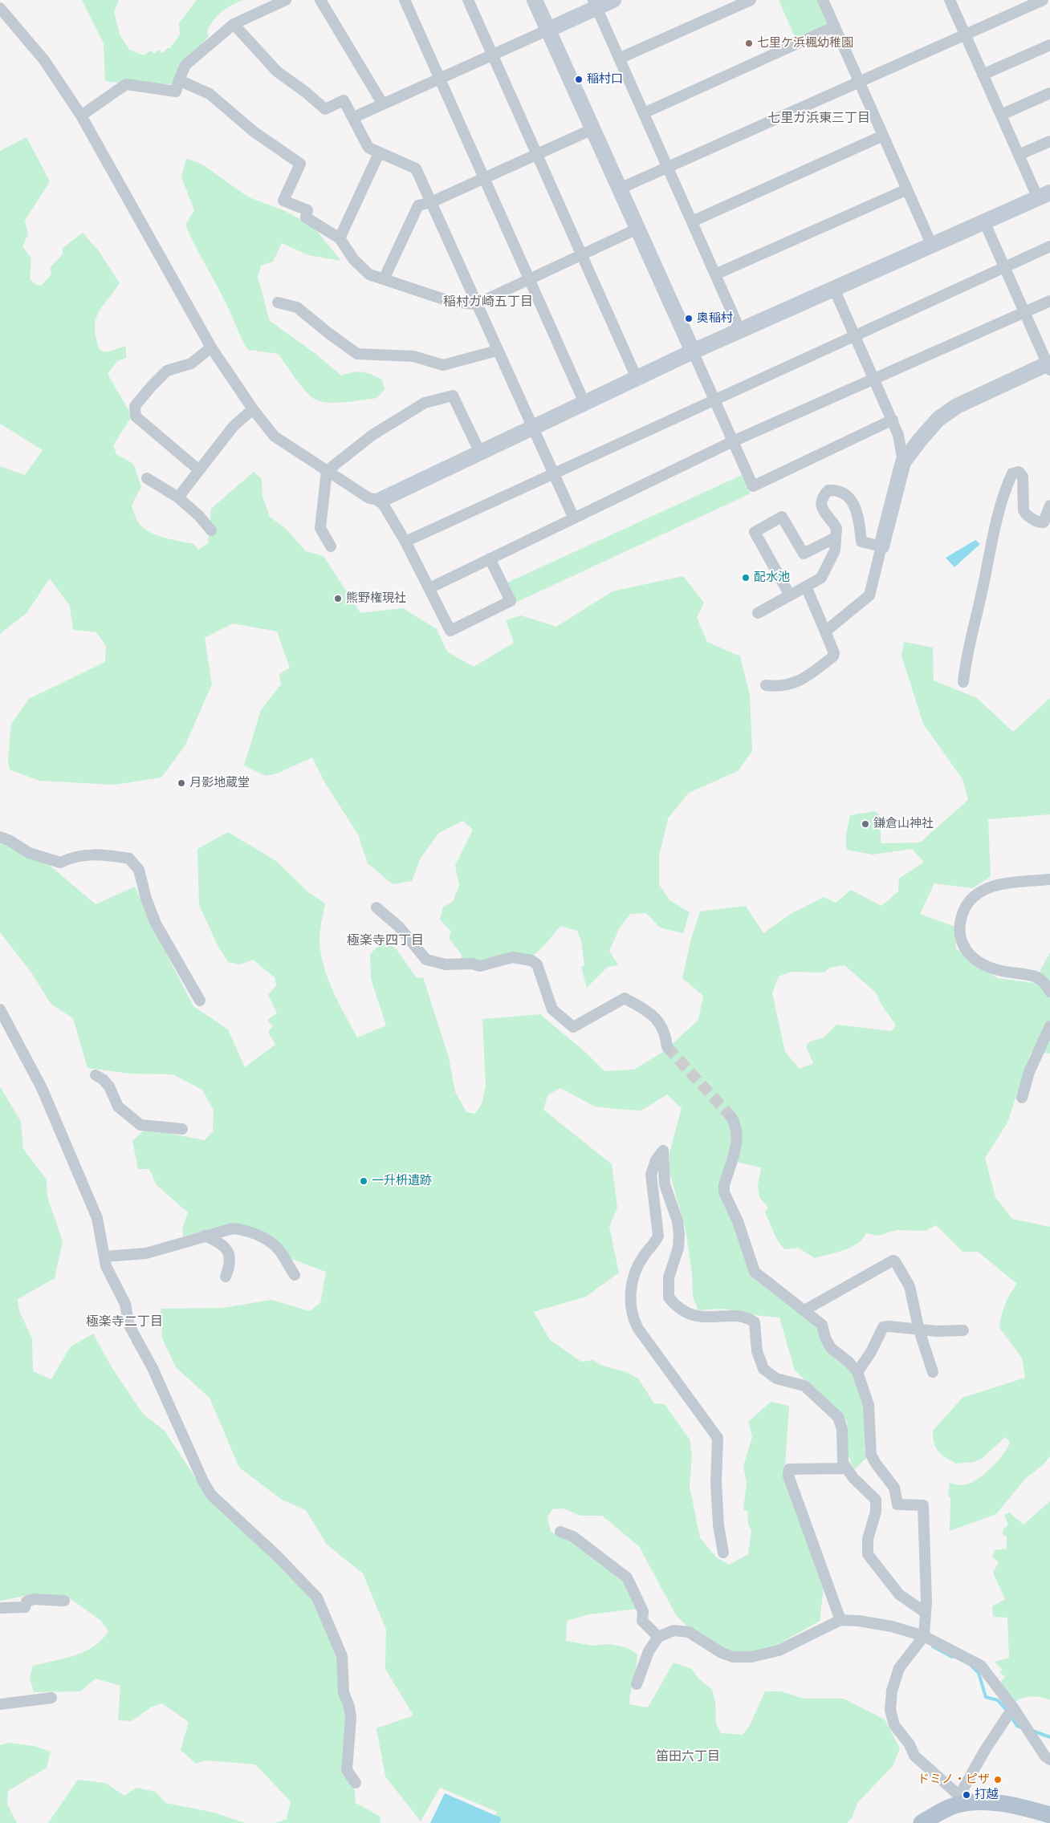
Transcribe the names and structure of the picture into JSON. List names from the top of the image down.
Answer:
{
  "districts": [
    "七里ガ浜東三丁目",
    "稲村ガ崎五丁目",
    "極楽寺四丁目",
    "極楽寺二丁目",
    "笛田六丁目"
  ],
  "places": [
    "七里ケ浜楓幼稚園",
    "稲村口",
    "奥稲村",
    "配水池",
    "熊野権現社",
    "月影地蔵堂",
    "鎌倉山神社",
    "一升枡遺跡",
    "ドミノ・ピザ",
    "打越"
  ]
}
